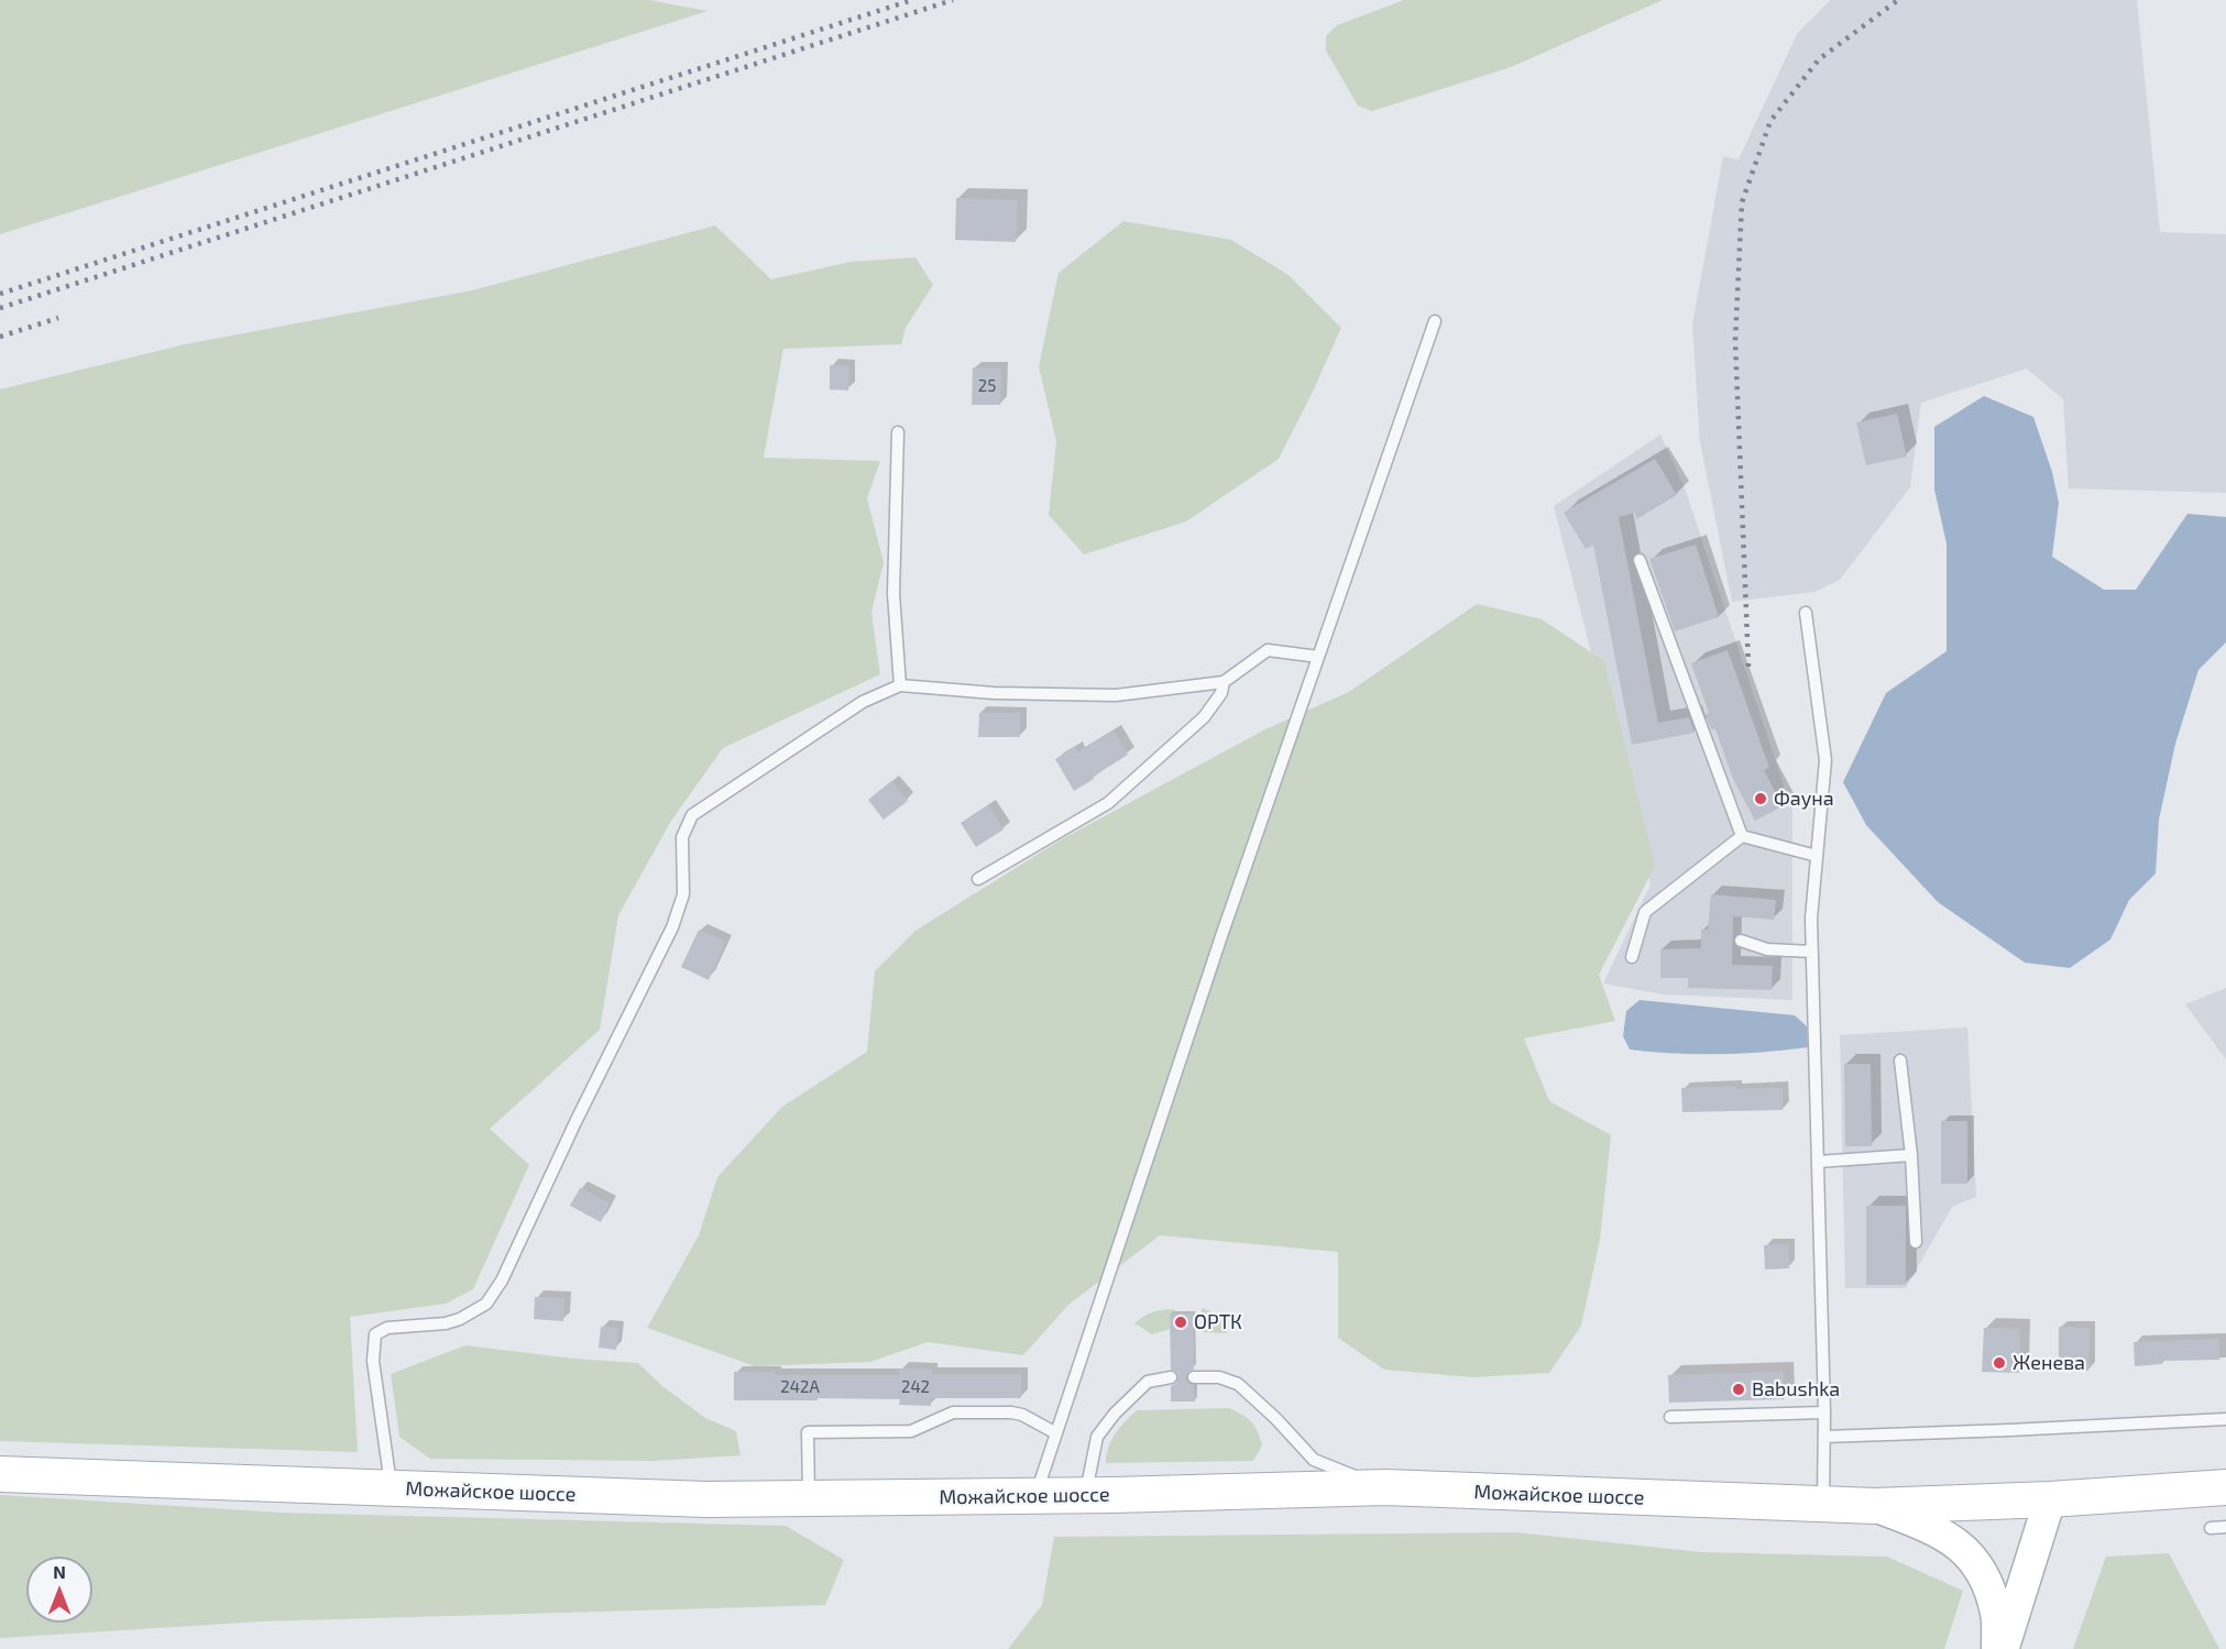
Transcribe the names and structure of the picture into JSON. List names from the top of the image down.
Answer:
{
  "streets": {
    "main road": ["Можайское шоссе"]
  },
  "places": [
    "Фауна",
    "ОРТК",
    "Женева",
    "Babushka"
  ],
  "house_numbers": ["25", "242А", "242"],
  "north": "top"
}
